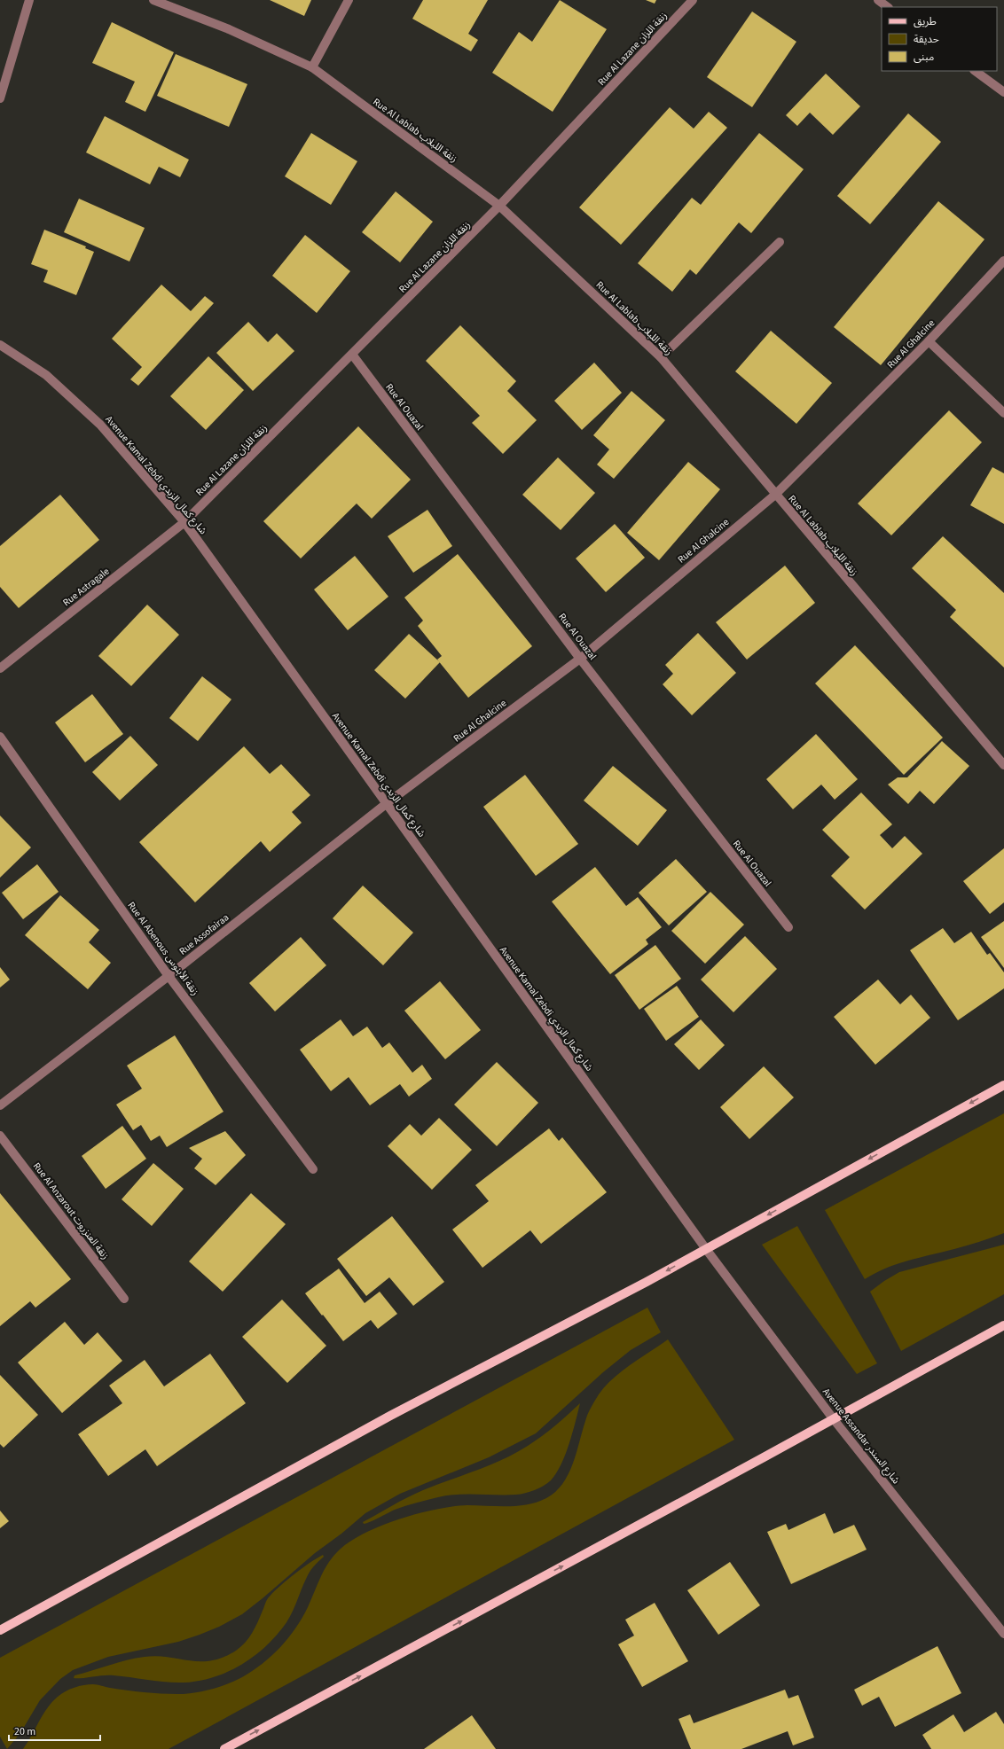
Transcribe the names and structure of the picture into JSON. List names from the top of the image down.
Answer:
{
  "streets": {
    "street": [
      "Rue Al Lazane زنقة اللزان",
      "Rue Al Lablab زنقة اللبلاب",
      "Rue Al Ghalcine",
      "Rue Al Ouazal",
      "Avenue Kamal Zebdi شارع كمال الزبدي",
      "Rue Astragale",
      "Rue Assofairaa",
      "Rue Al Abenous زنقة الأبنوس",
      "Rue Al Anzarout زنقة العنزروت",
      "Avenue Assandar شارع السندر"
    ]
  },
  "crossings": [
    ["Rue Al Lazane زنقة اللزان", "Rue Al Lablab زنقة اللبلاب"],
    ["Rue Al Lazane زنقة اللزان", "Rue Al Ouazal"],
    ["Rue Al Lazane زنقة اللزان", "Avenue Kamal Zebdi شارع كمال الزبدي"],
    ["Rue Al Lazane زنقة اللزان", "Rue Astragale"],
    ["Rue Al Lablab زنقة اللبلاب", "Rue Al Ghalcine"],
    ["Rue Al Ghalcine", "Rue Al Ouazal"],
    ["Rue Al Ghalcine", "Avenue Kamal Zebdi شارع كمال الزبدي"],
    ["Rue Al Ghalcine", "Rue Assofairaa"],
    ["Avenue Kamal Zebdi شارع كمال الزبدي", "Rue Astragale"],
    ["Avenue Kamal Zebdi شارع كمال الزبدي", "Rue Assofairaa"],
    ["Avenue Kamal Zebdi شارع كمال الزبدي", "Avenue Assandar شارع السندر"],
    ["Rue Assofairaa", "Rue Al Abenous زنقة الأبنوس"]
  ],
  "legend": ["طريق", "حديقة", "مبنى"],
  "scale_bar": "20 m"
}
